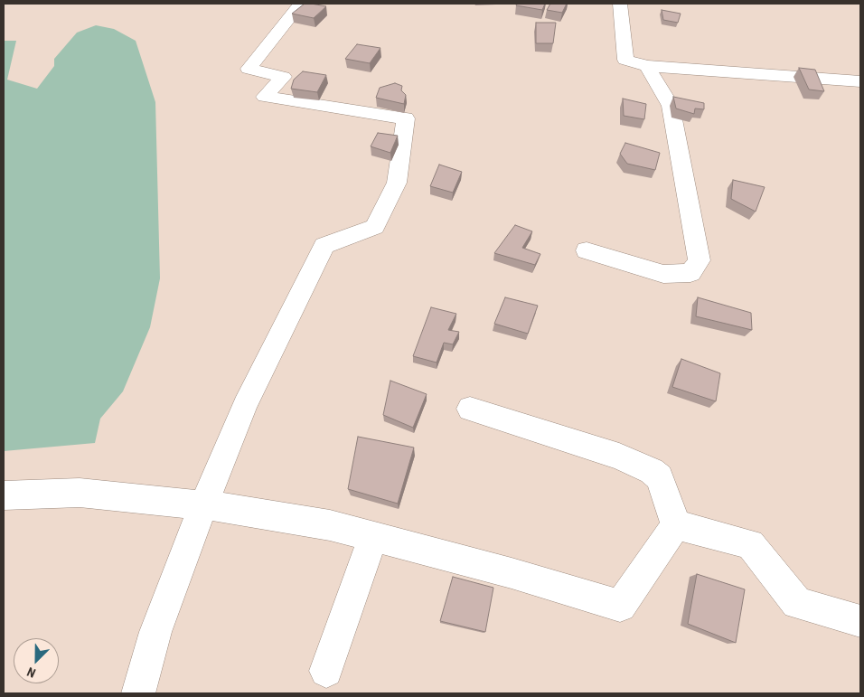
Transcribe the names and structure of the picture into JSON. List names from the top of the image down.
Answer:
{
  "north": "bottom left"
}
